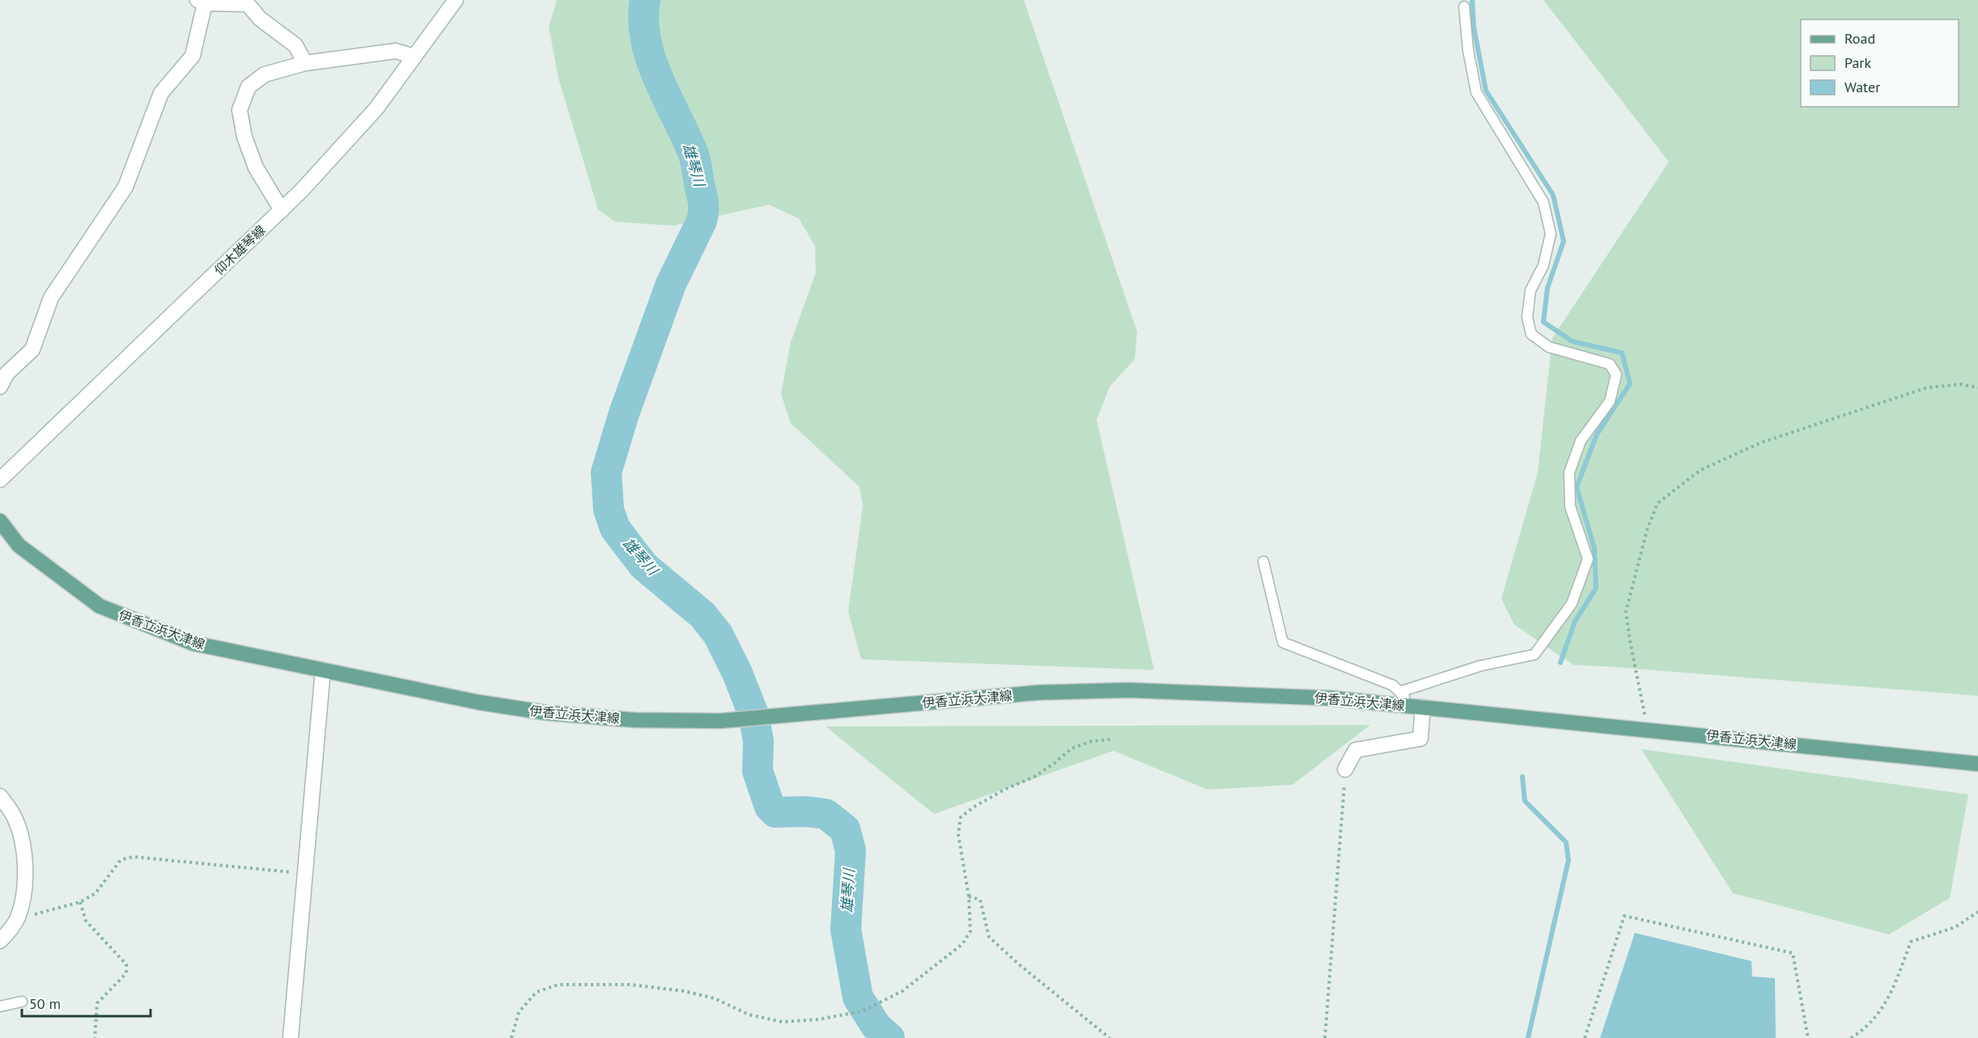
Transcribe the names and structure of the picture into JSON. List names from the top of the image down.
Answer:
{
  "streets": {
    "main road": ["伊香立浜大津線"],
    "street": ["仰木雄琴線"]
  },
  "water": ["雄琴川"],
  "legend": ["Road", "Park", "Water"],
  "scale_bar": "50 m"
}
